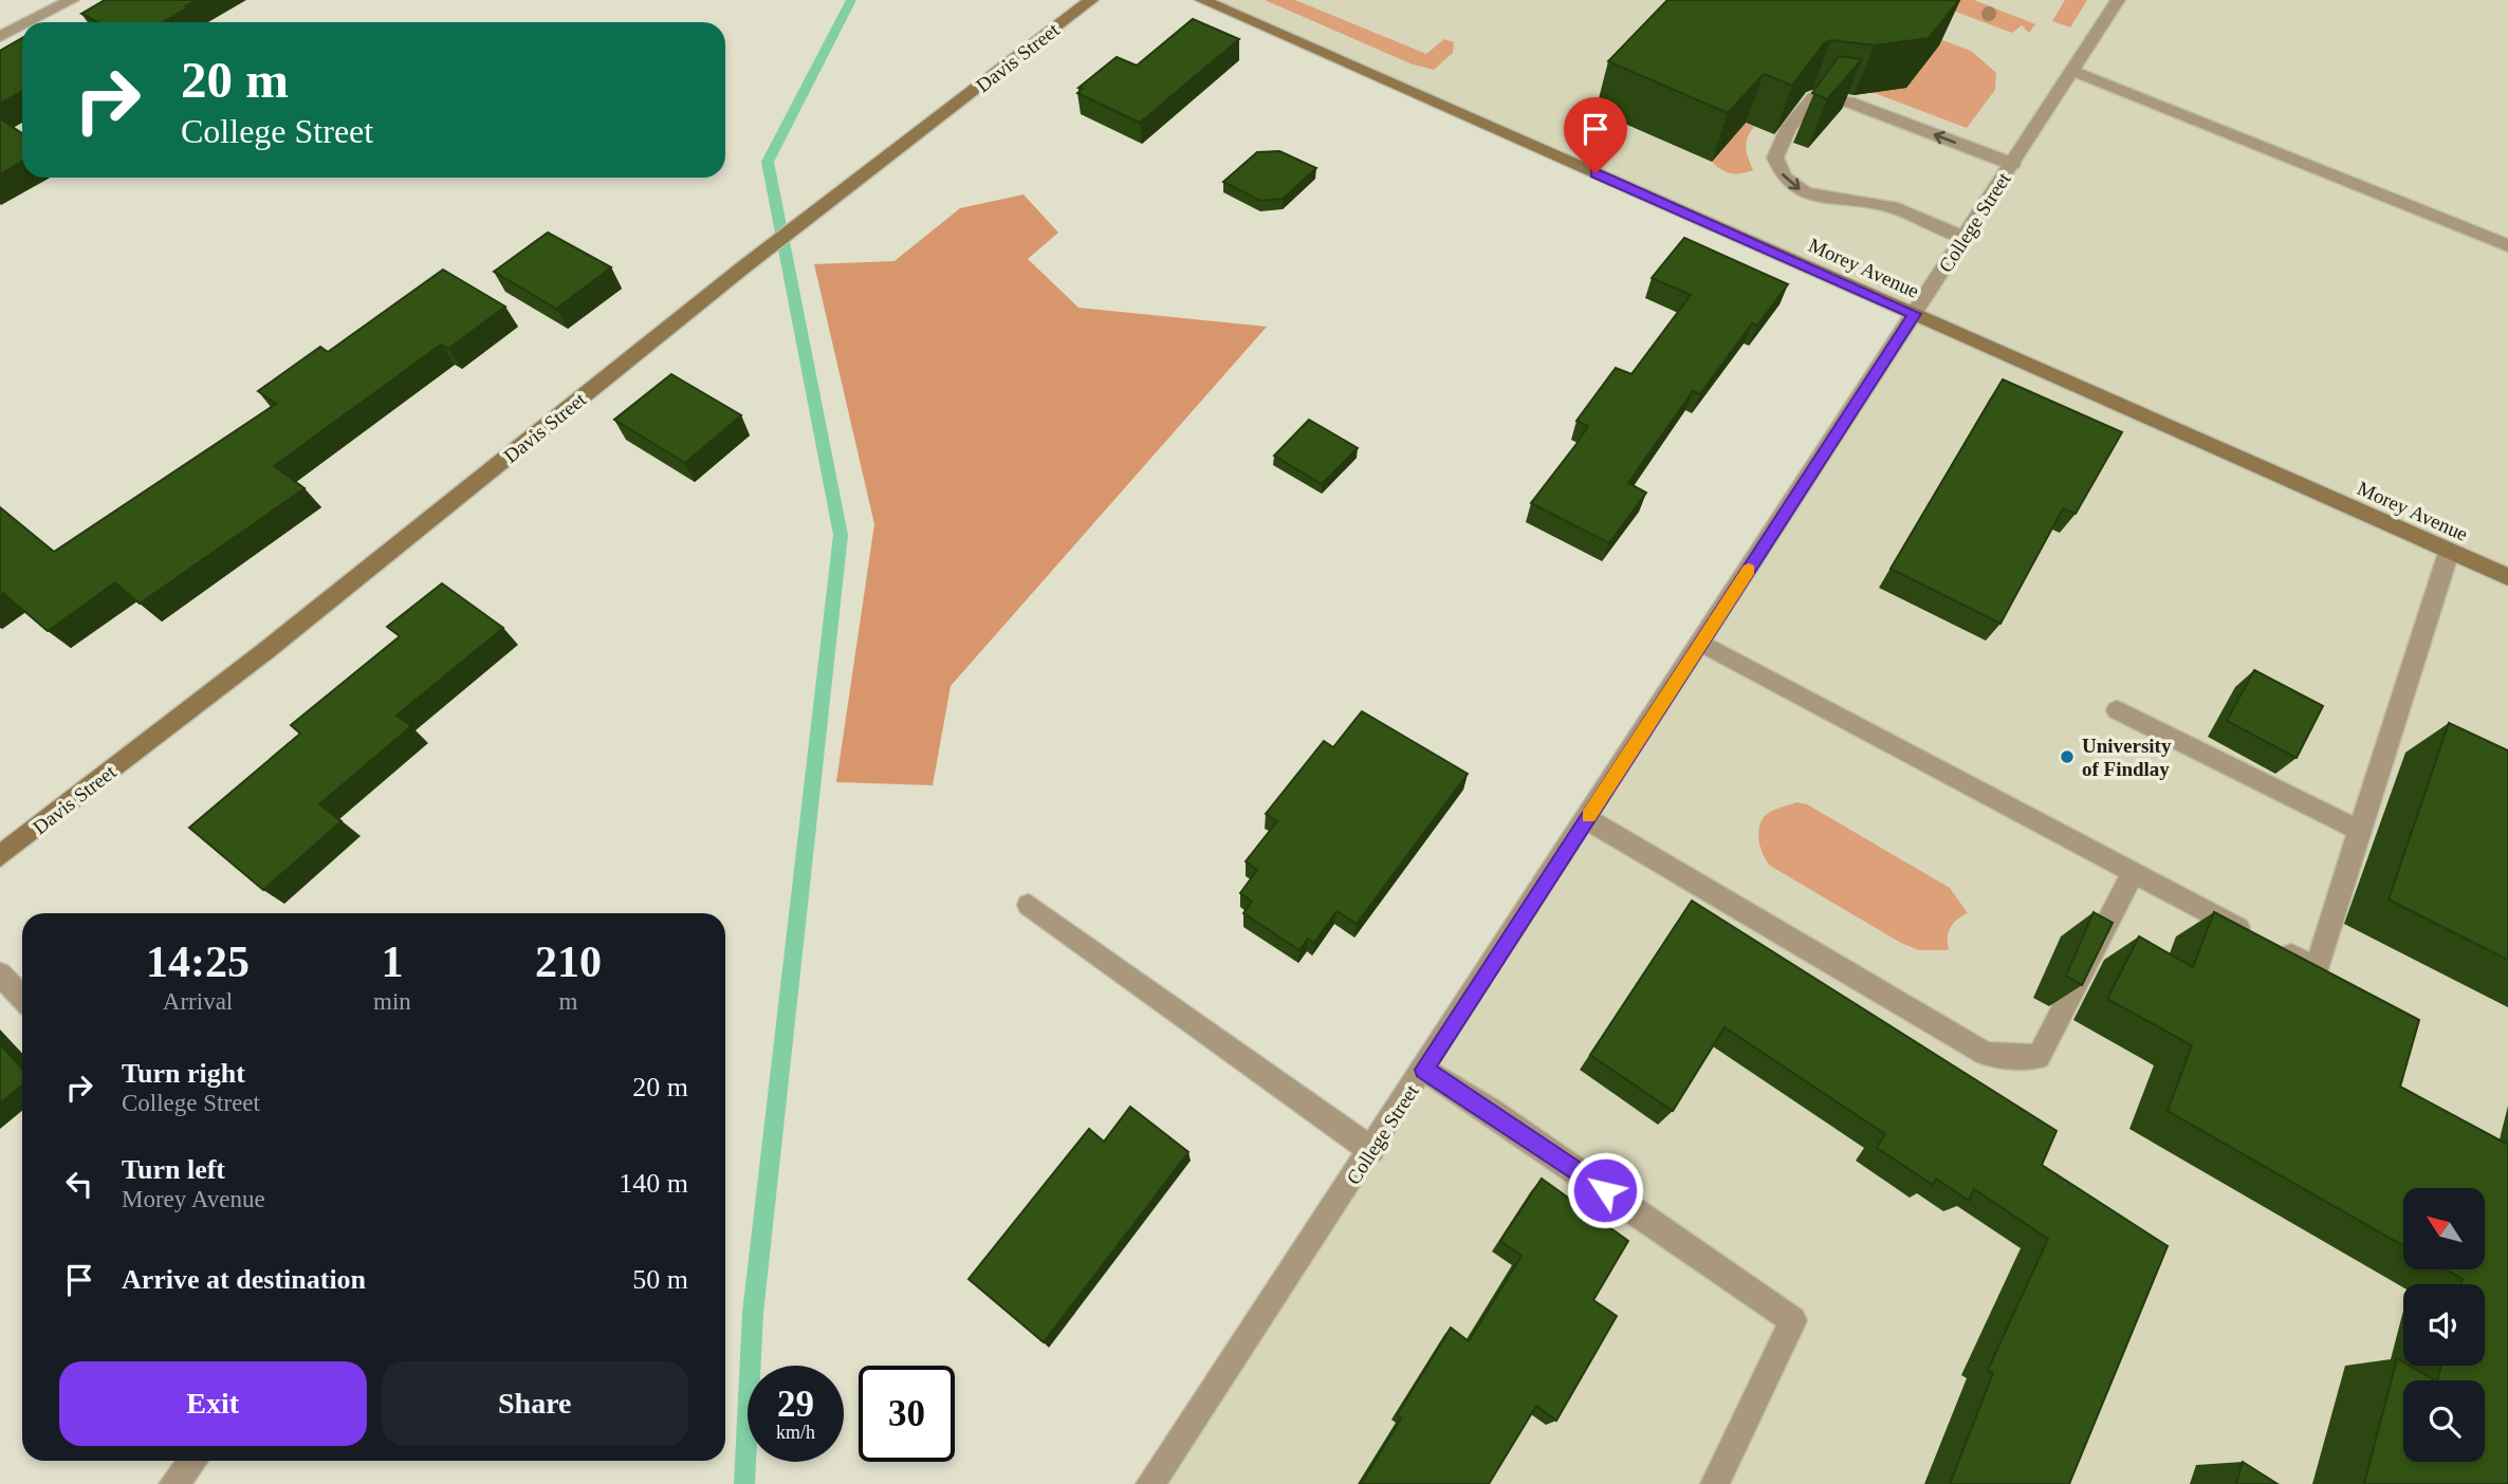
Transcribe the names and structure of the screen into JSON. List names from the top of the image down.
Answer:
{
  "streets": {
    "street": ["Davis Street", "College Street", "Morey Avenue"]
  },
  "crossings": [
    ["College Street", "Morey Avenue"]
  ],
  "places": ["University of Findlay"],
  "north": "top left",
  "page": {
    "turn": ["20 m", "College Street"],
    "eta": [
      "14:25",
      "Arrival",
      "1",
      "min",
      "210",
      "m"
    ],
    "list": [
      {
        "name": "Turn right",
        "note": "College Street",
        "value": "20 m"
      },
      {
        "name": "Turn left",
        "note": "Morey Avenue",
        "value": "140 m"
      },
      {
        "name": "Arrive at destination",
        "value": "50 m"
      }
    ],
    "buttons": ["Exit", "Share"],
    "speed": "29 km/h",
    "limit": "30"
  }
}
